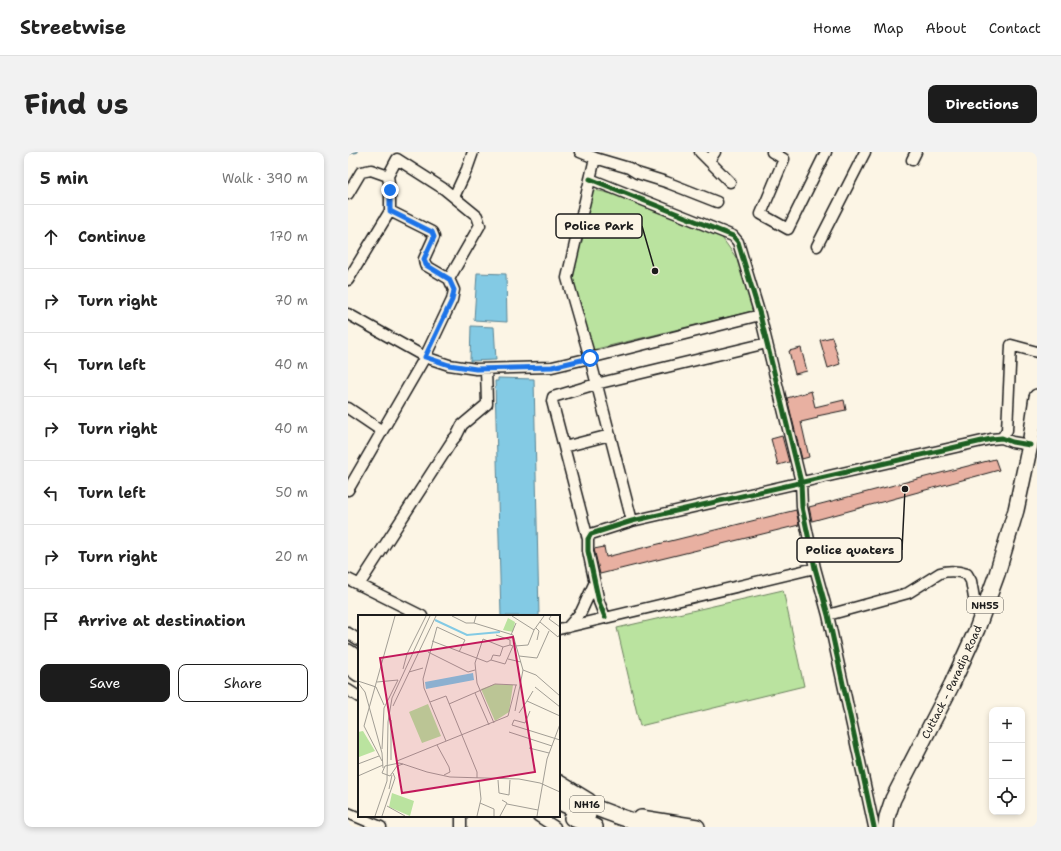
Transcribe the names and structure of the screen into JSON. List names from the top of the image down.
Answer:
{
  "streets": {
    "highway": ["NH55", "Cuttack - Paradip Road", "NH16"]
  },
  "places": ["Police Park", "Police quaters"],
  "page": {
    "header": "Streetwise",
    "nav": [
      "Home",
      "Map",
      "About",
      "Contact"
    ],
    "title": "Find us",
    "buttons": [
      "Directions",
      ["Save", "Share"]
    ],
    "heading": ["5 min", "Walk · 390 m"],
    "list": [
      ["Continue", "170 m"],
      ["Turn right", "70 m"],
      ["Turn left", "40 m"],
      ["Turn right", "40 m"],
      ["Turn left", "50 m"],
      ["Turn right", "20 m"],
      "Arrive at destination"
    ],
    "map_buttons": ["+", "−"]
  }
}
